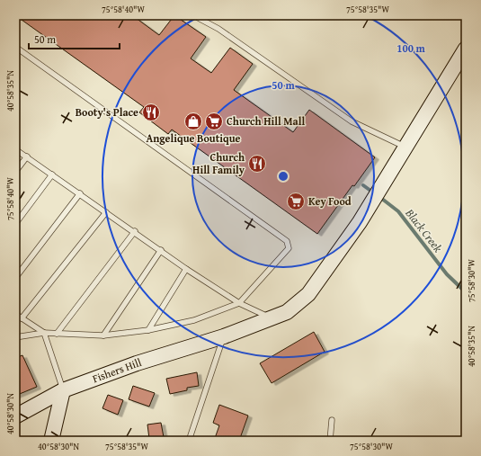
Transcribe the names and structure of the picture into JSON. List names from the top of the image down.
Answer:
{
  "streets": {
    "main road": ["Fishers Hill"]
  },
  "water": ["Black Creek"],
  "places": {
    "restaurant": ["Booty's Place", "Church Hill Family"],
    "shop": ["Angelique Boutique"],
    "supermarket": ["Church Hill Mall", "Key Food"]
  },
  "scale_bar": "50 m",
  "coordinates": [
    "75°58'40\"W",
    "75°58'35\"W",
    "40°58'35\"N",
    "75°58'30\"W",
    "40°58'30\"N"
  ],
  "rings": ["100 m", "50 m"]
}
